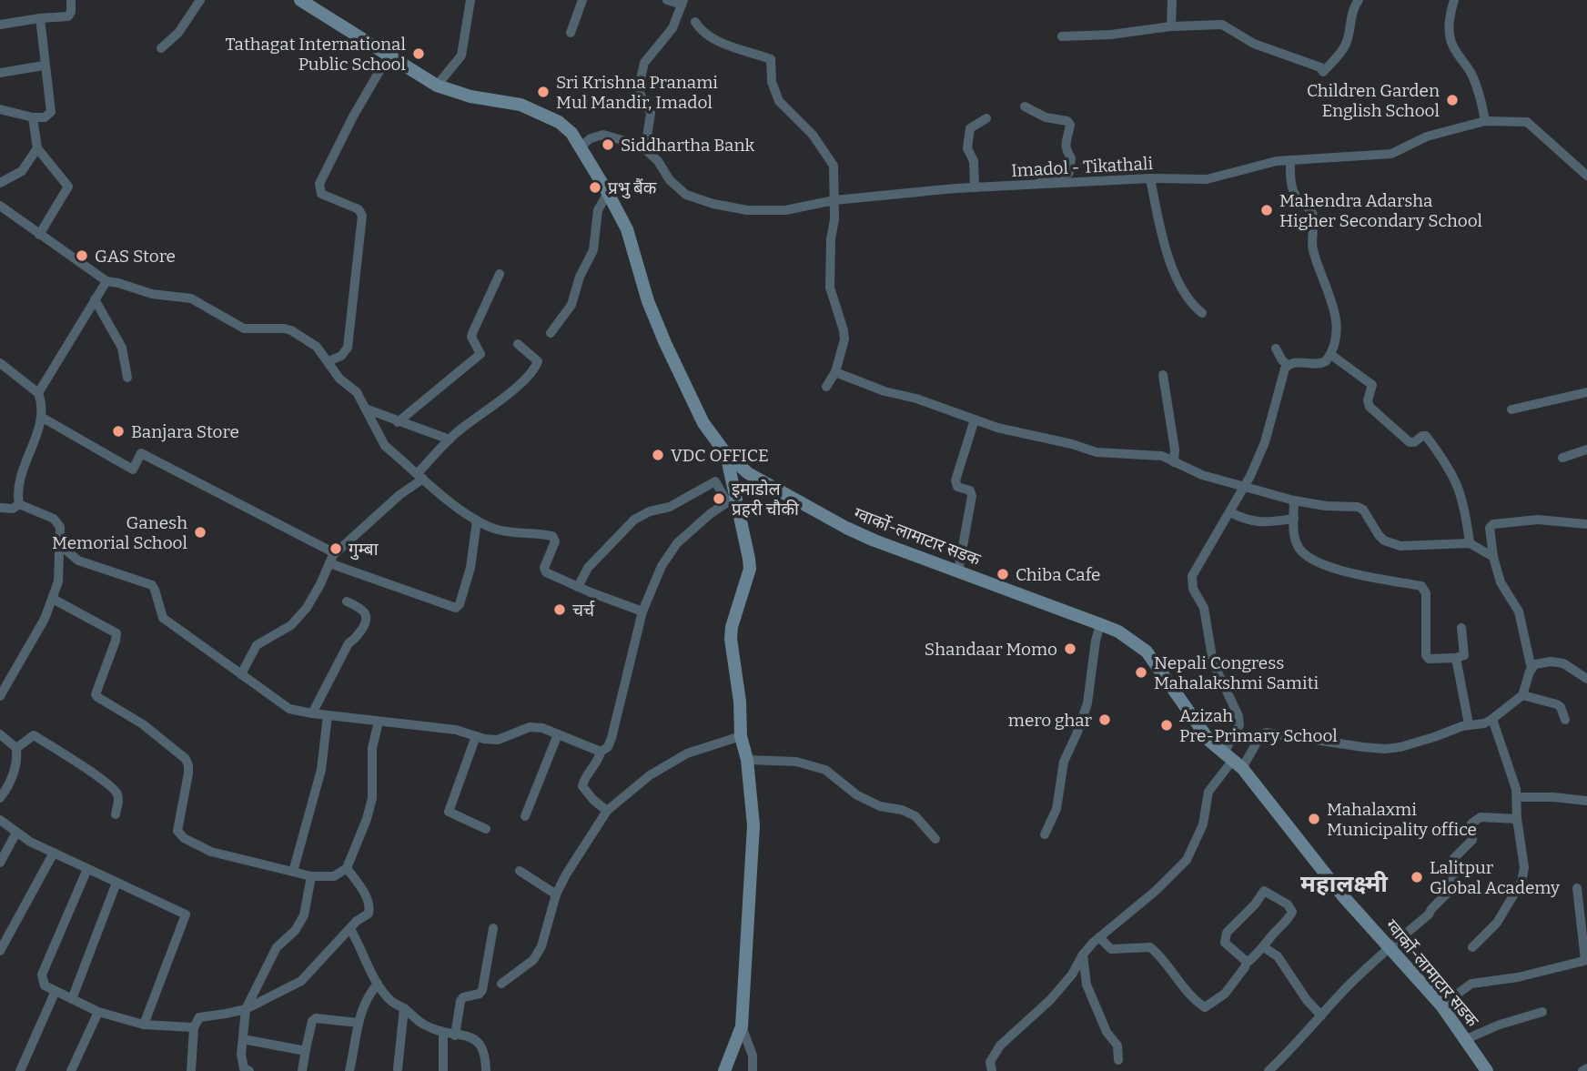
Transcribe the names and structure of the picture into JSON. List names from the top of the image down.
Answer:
{
  "streets": {
    "main road": ["ग्वार्को-लामाटार सडक"],
    "street": ["Imadol - Tikathali"]
  },
  "crossings": [
    ["Imadol - Tikathali", "ग्वार्को-लामाटार सडक"]
  ],
  "districts": ["महालक्ष्मी"],
  "places": [
    "Tathagat International Public School",
    "Sri Krishna Pranami Mul Mandir, Imadol",
    "Children Garden English School",
    "Siddhartha Bank",
    "प्रभु बैंक",
    "Mahendra Adarsha Higher Secondary School",
    "GAS Store",
    "Banjara Store",
    "VDC OFFICE",
    "इमाडोल प्रहरी चौकी",
    "Ganesh Memorial School",
    "गुम्बा",
    "Chiba Cafe",
    "चर्च",
    "Shandaar Momo",
    "Nepali Congress Mahalakshmi Samiti",
    "mero ghar",
    "Azizah Pre-Primary School",
    "Mahalaxmi Municipality office",
    "Lalitpur Global Academy"
  ]
}
